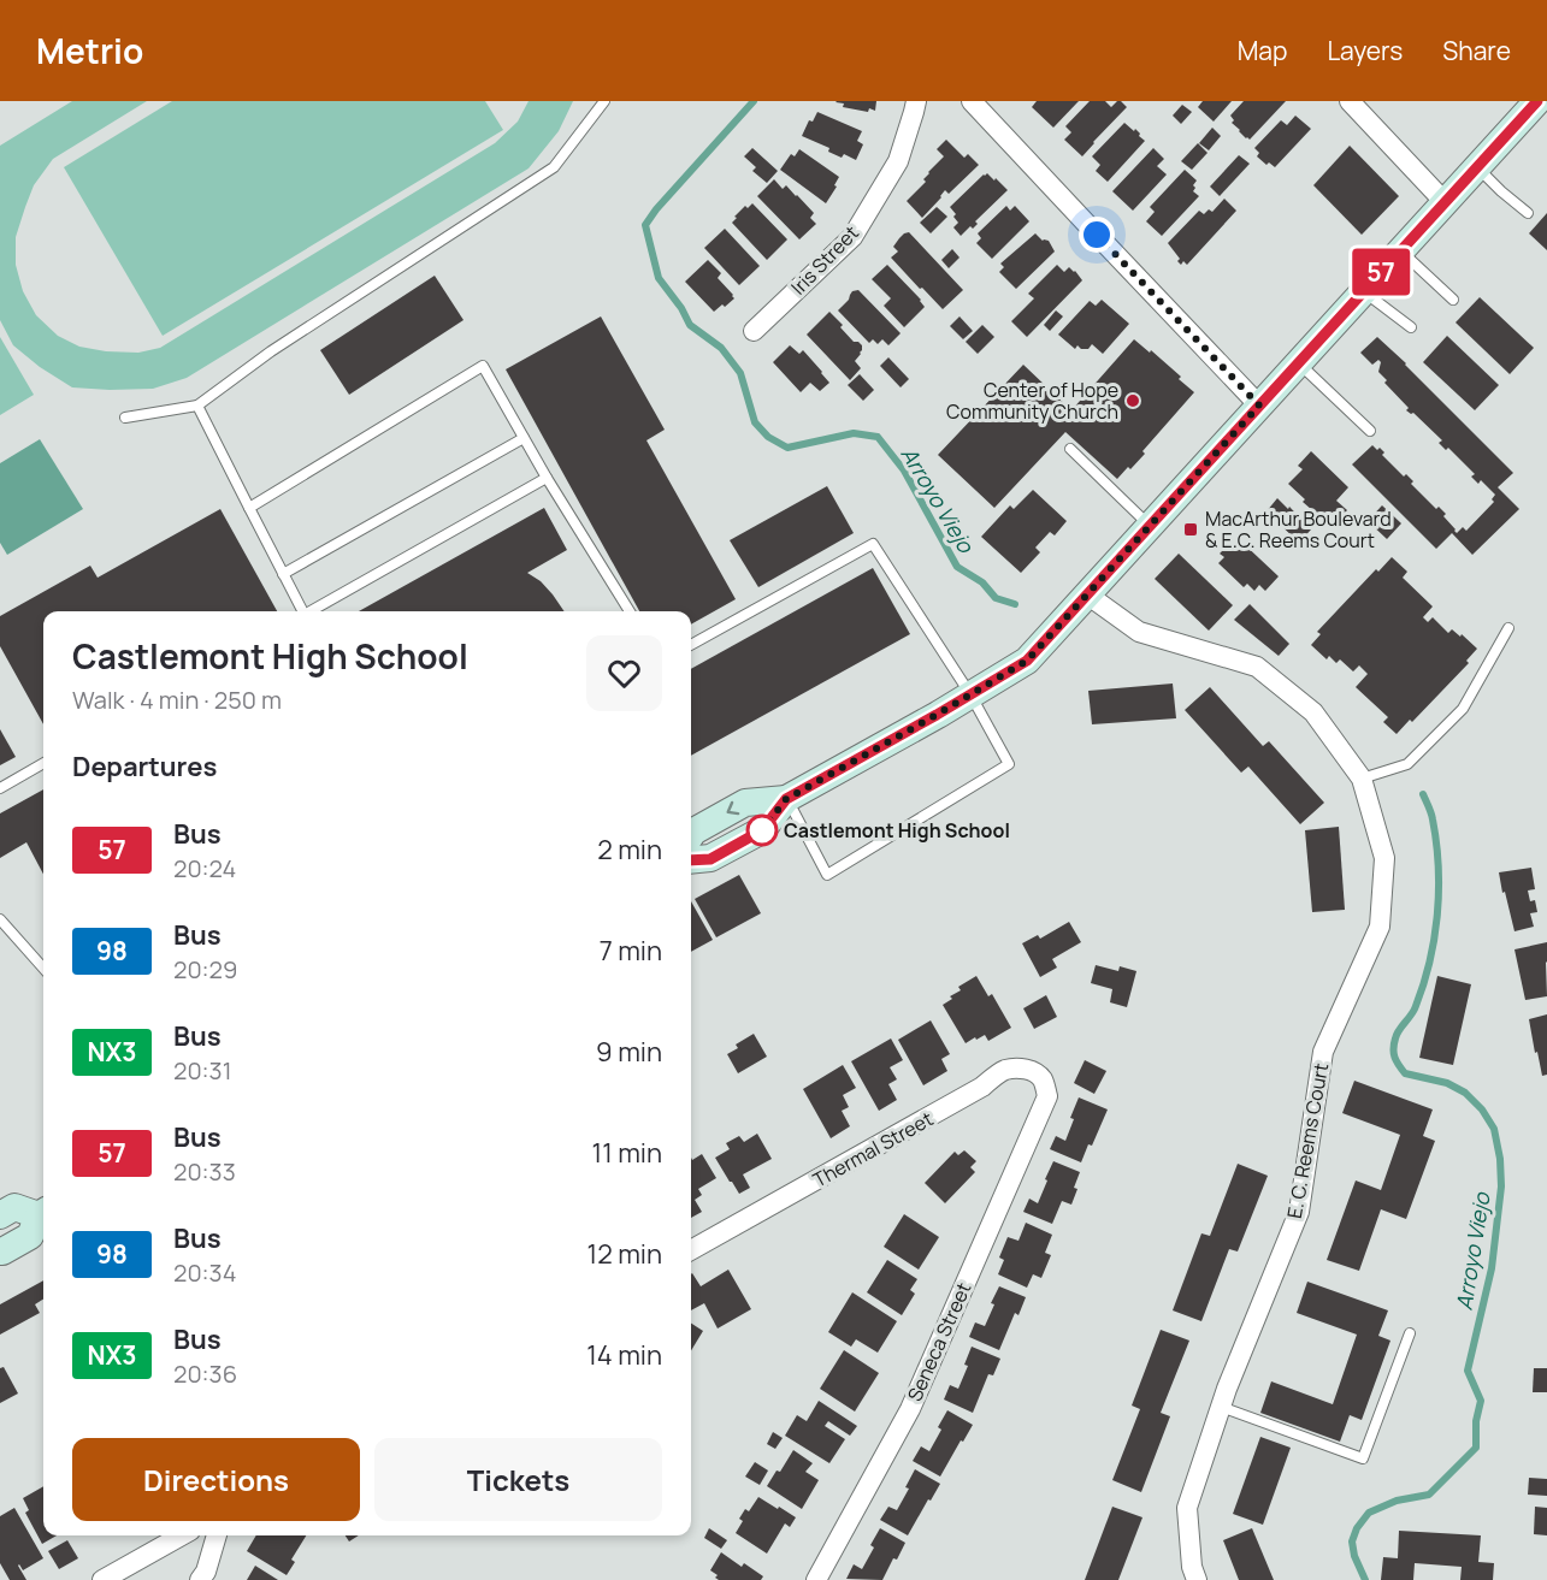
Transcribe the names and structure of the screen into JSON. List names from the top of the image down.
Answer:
{
  "streets": {
    "street": [
      "Iris Street",
      "E. C. Reems Court",
      "Thermal Street",
      "Seneca Street"
    ]
  },
  "crossings": [
    ["Thermal Street", "Seneca Street"]
  ],
  "water": ["Arroyo Viejo"],
  "places": {
    "other": ["Center of Hope Community Church", "Castlemont High School"],
    "transit": ["MacArthur Boulevard & E.C. Reems Court"]
  },
  "lines": ["bus line 57"],
  "page": {
    "header": "Metrio",
    "nav": ["Map", "Layers", "Share"],
    "on_map": "57",
    "heading": [
      ["Castlemont High School", "Walk · 4 min · 250 m"],
      "Departures"
    ],
    "list": [
      {
        "mark": "57",
        "name": "Bus",
        "note": "20:24",
        "value": "2 min"
      },
      {
        "mark": "98",
        "name": "Bus",
        "note": "20:29",
        "value": "7 min"
      },
      {
        "mark": "NX3",
        "name": "Bus",
        "note": "20:31",
        "value": "9 min"
      },
      {
        "mark": "57",
        "name": "Bus",
        "note": "20:33",
        "value": "11 min"
      },
      {
        "mark": "98",
        "name": "Bus",
        "note": "20:34",
        "value": "12 min"
      },
      {
        "mark": "NX3",
        "name": "Bus",
        "note": "20:36",
        "value": "14 min"
      }
    ],
    "buttons": ["Directions", "Tickets"]
  }
}
